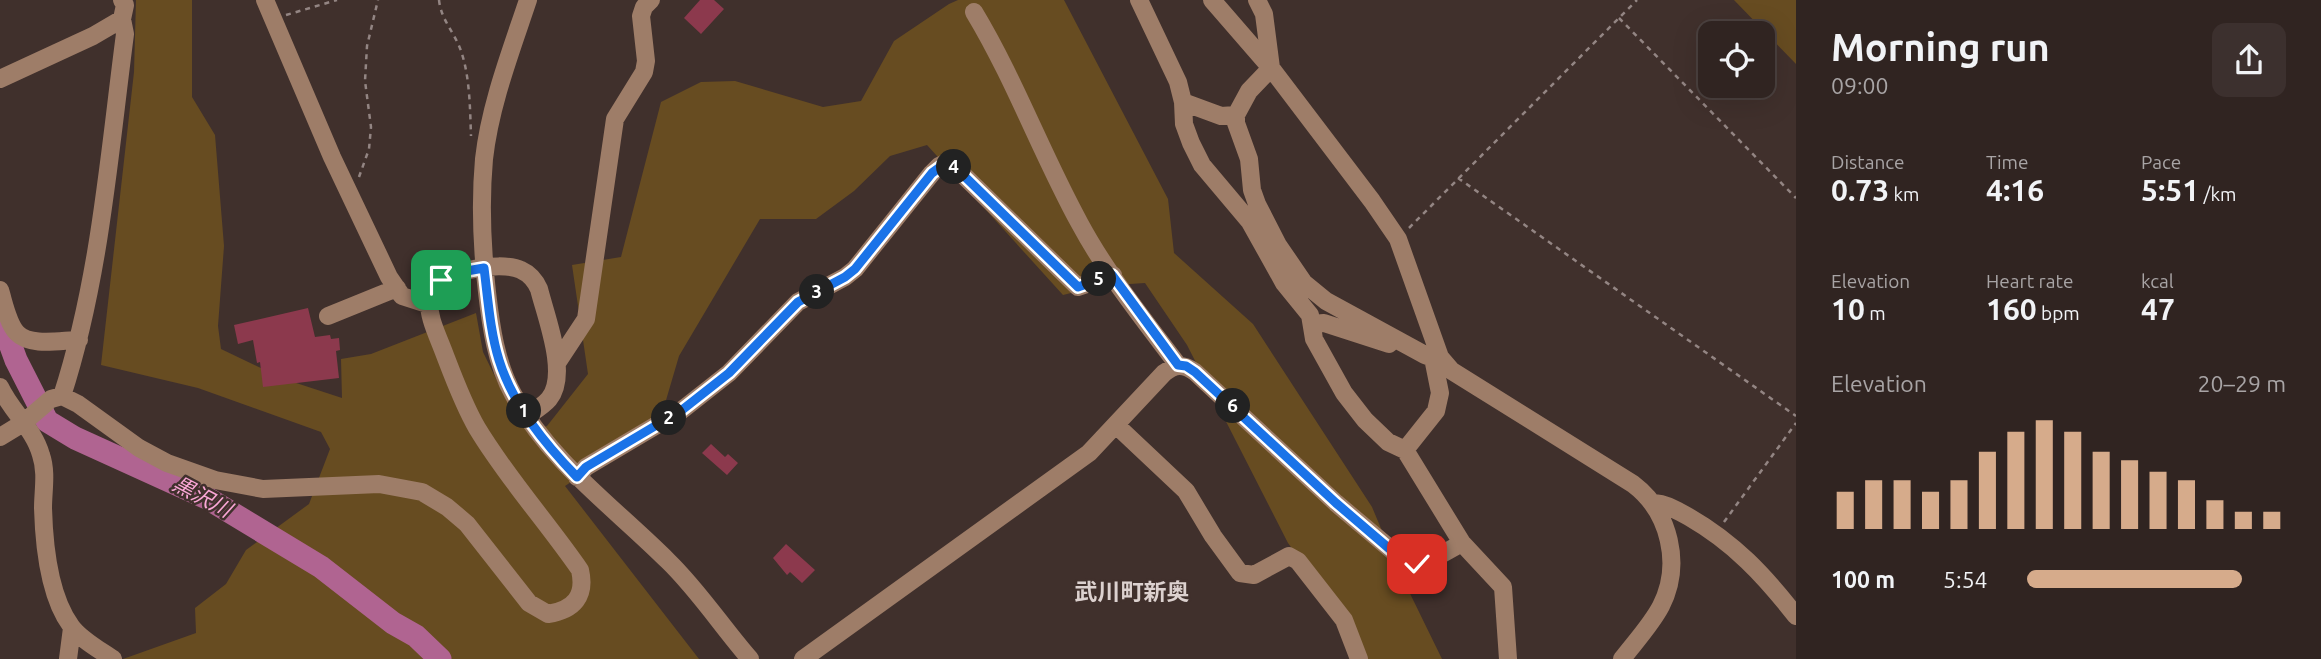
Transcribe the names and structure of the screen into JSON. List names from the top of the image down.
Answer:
{
  "districts": ["武川町新奥"],
  "water": ["黒沢川"],
  "page": {
    "heading": ["Morning run", "09:00"],
    "stats": [
      ["Distance", "0.73 km"],
      ["Time", "4:16"],
      ["Pace", "5:51 /km"],
      ["Elevation", "10 m"],
      ["Heart rate", "160 bpm"],
      ["kcal", "47"]
    ],
    "pins": [
      "4",
      "5",
      "3",
      "6",
      "1",
      "2"
    ],
    "chart": ["Elevation", "20–29 m"],
    "list": [
      {
        "name": "100 m",
        "note": "5:54"
      }
    ]
  }
}
